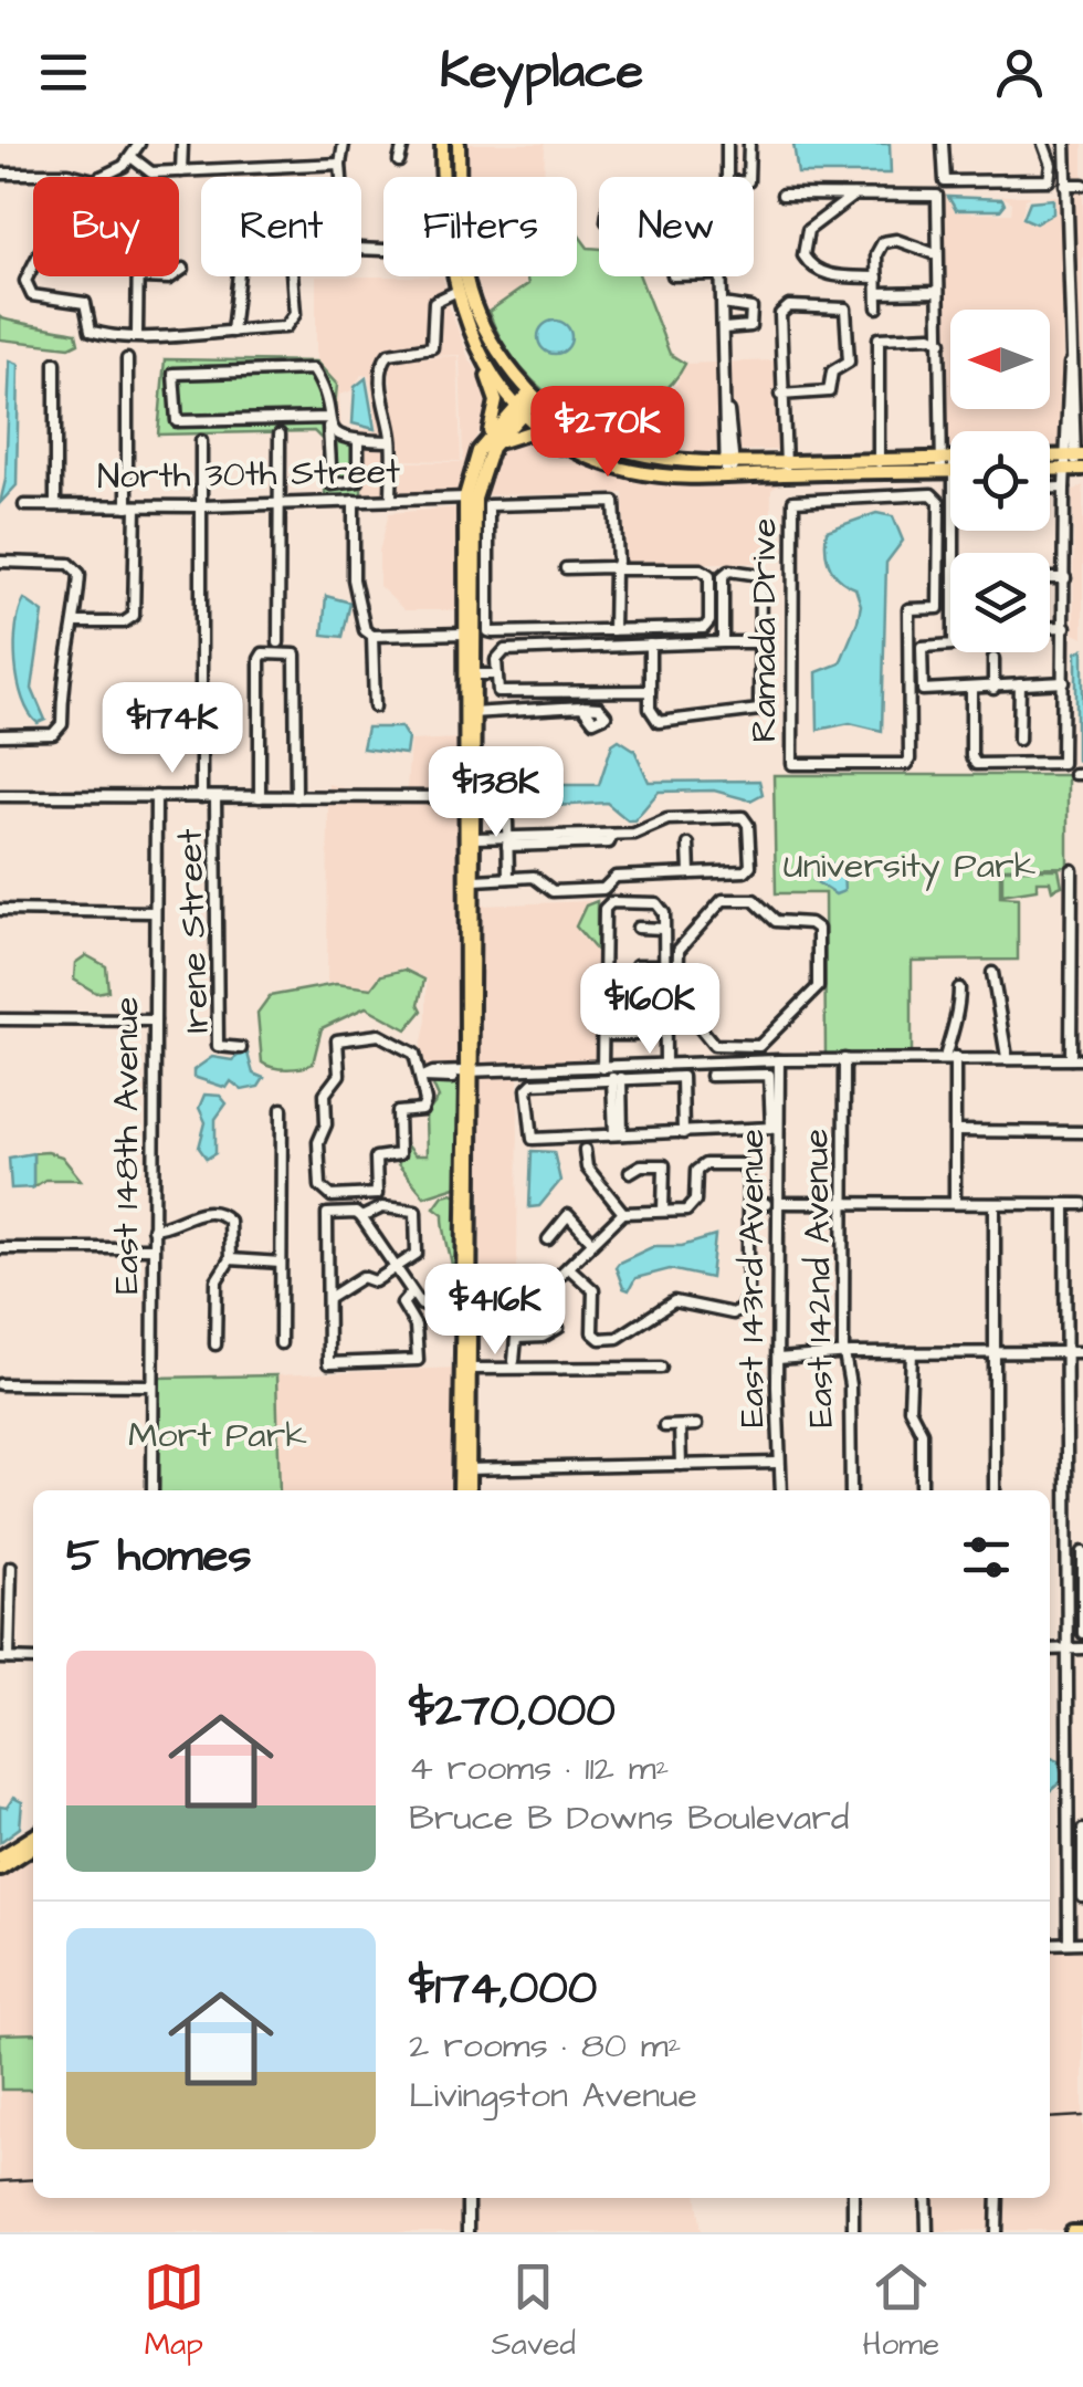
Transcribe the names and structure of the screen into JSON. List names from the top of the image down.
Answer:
{
  "streets": {
    "street": [
      "North 30th Street",
      "Ramada Drive",
      "Irene Street",
      "East 148th Avenue",
      "East 143rd Avenue",
      "East 142nd Avenue"
    ]
  },
  "crossings": [
    ["North 30th Street", "Irene Street"]
  ],
  "parks": ["University Park", "Mort Park"],
  "north": "left",
  "page": {
    "header": "Keyplace",
    "chip": [
      "Buy",
      "Rent",
      "Filters",
      "New"
    ],
    "price": [
      "$270K",
      "$174K",
      "$138K",
      "$160K",
      "$416K"
    ],
    "heading": "5 homes",
    "list": [
      {
        "name": "$270,000",
        "note": "4 rooms · 112 m² · Bruce B Downs Boulevard"
      },
      {
        "name": "$174,000",
        "note": "2 rooms · 80 m² · Livingston Avenue"
      }
    ],
    "tabs": ["Map", "Saved", "Home"]
  }
}
